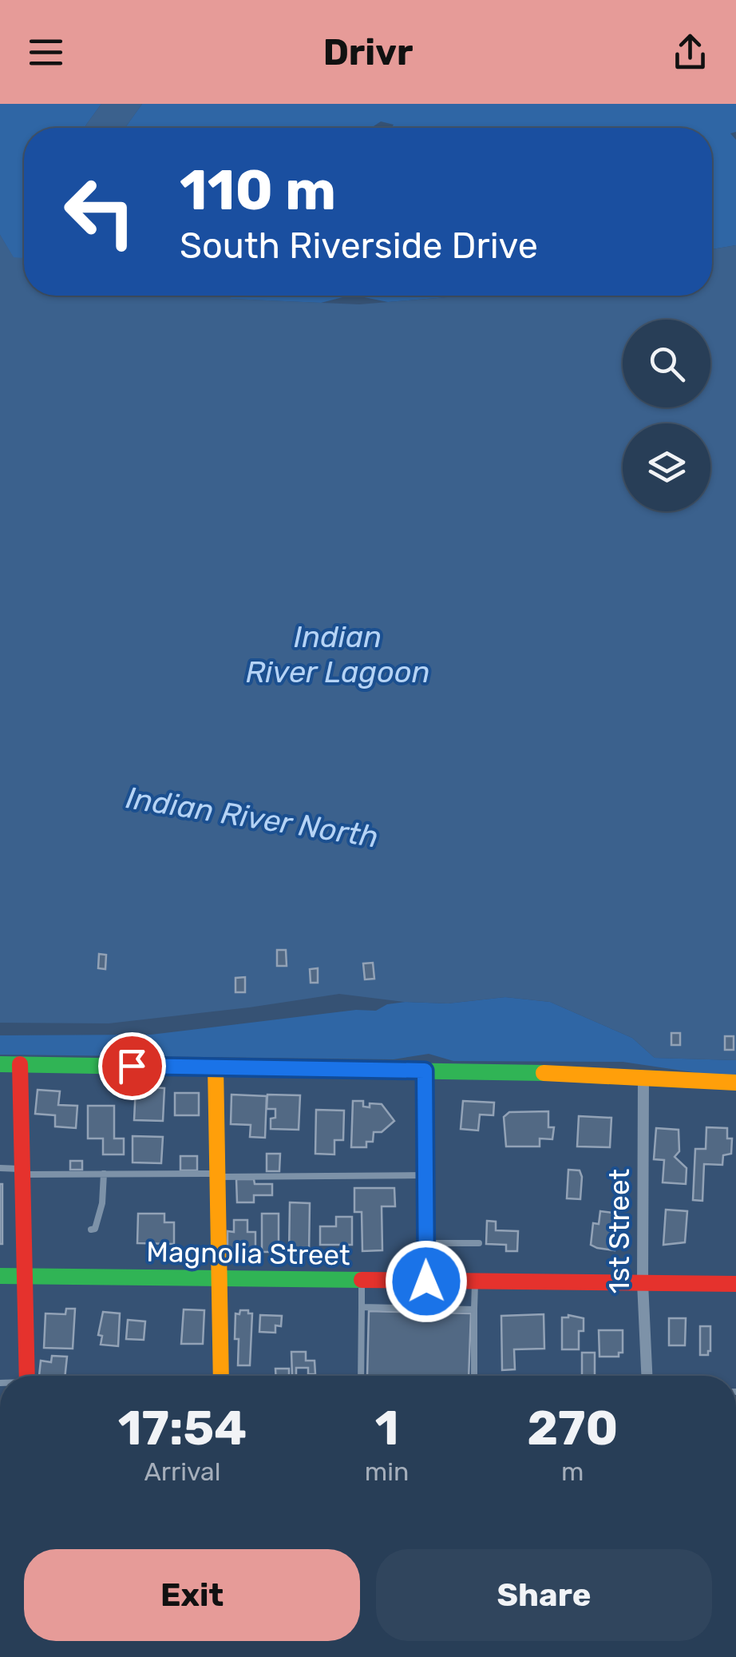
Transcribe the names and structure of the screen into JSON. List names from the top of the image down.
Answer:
{
  "streets": {
    "street": ["1st Street", "Magnolia Street"]
  },
  "crossings": [
    ["1st Street", "Magnolia Street"]
  ],
  "water": ["Indian River Lagoon", "Indian River North"],
  "page": {
    "header": "Drivr",
    "turn": ["110 m", "South Riverside Drive"],
    "eta": [
      "17:54",
      "Arrival",
      "1",
      "min",
      "270",
      "m"
    ],
    "buttons": ["Exit", "Share"]
  }
}
